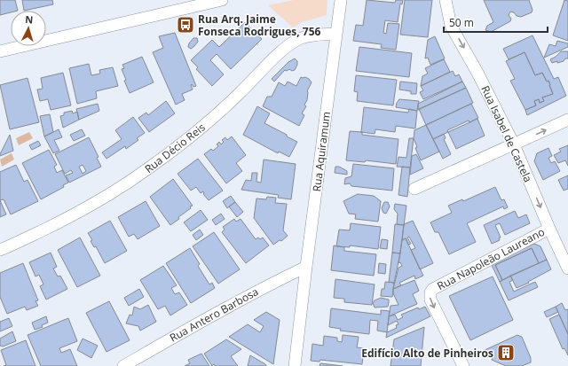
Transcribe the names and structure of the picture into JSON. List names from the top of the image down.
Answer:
{
  "streets": {
    "street": [
      "Rua Isabel de Castela",
      "Rua Décio Reis",
      "Rua Aquiramum",
      "Rua Napoleão Laureano",
      "Rua Antero Barbosa"
    ]
  },
  "crossings": [
    ["Rua Isabel de Castela", "Rua Napoleão Laureano"],
    ["Rua Décio Reis", "Rua Aquiramum"],
    ["Rua Aquiramum", "Rua Antero Barbosa"]
  ],
  "one_way": ["Rua Isabel de Castela"],
  "places": {
    "bus stop": ["Rua Arq. Jaime Fonseca Rodrigues, 756"],
    "building": ["Edifício Alto de Pinheiros"]
  },
  "scale_bar": "50 m",
  "north": "top"
}
